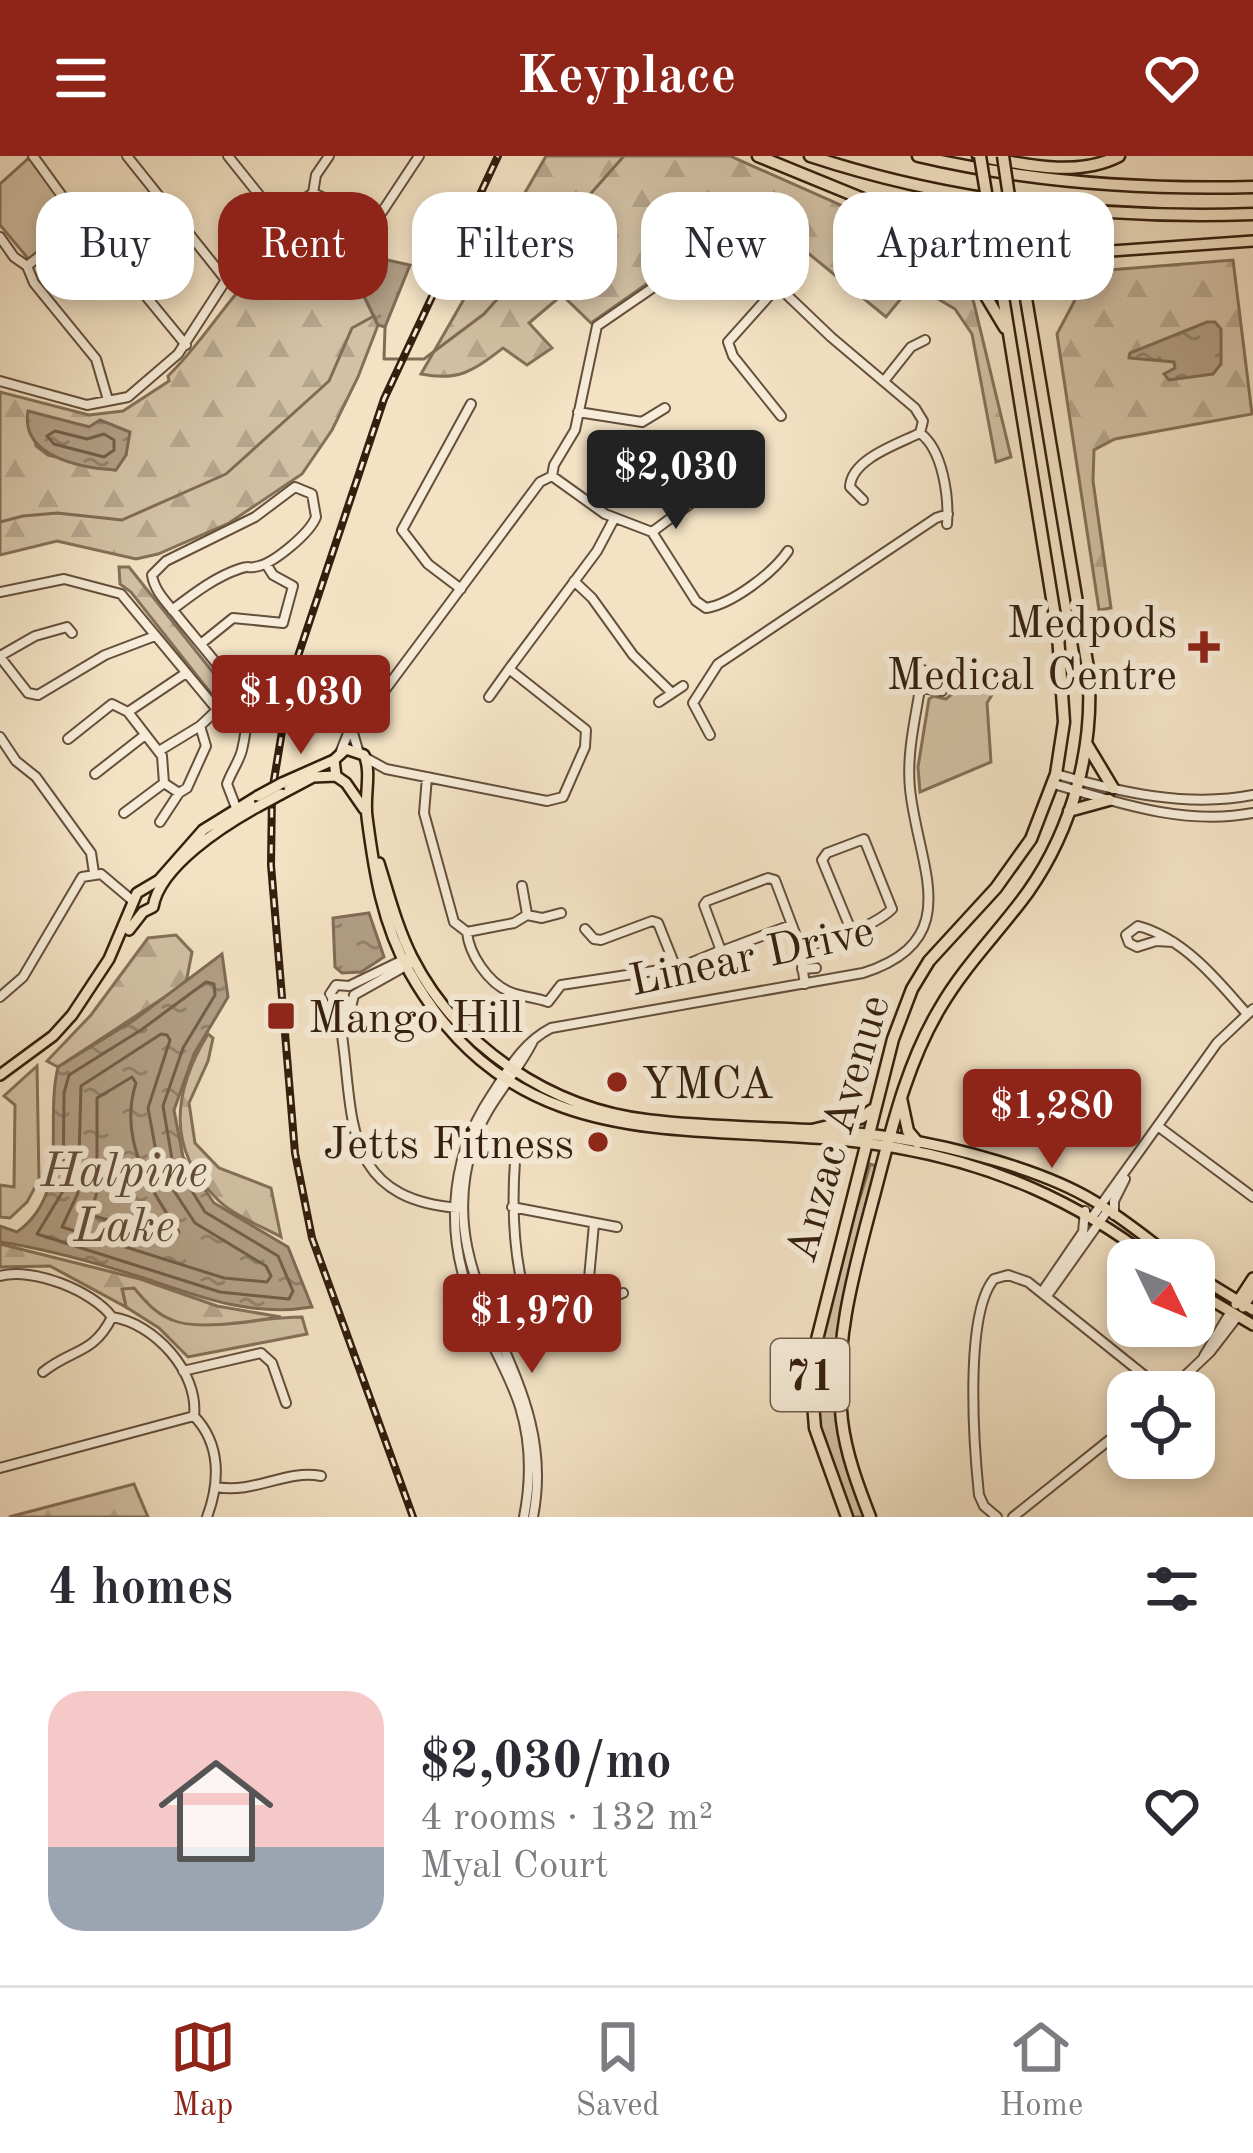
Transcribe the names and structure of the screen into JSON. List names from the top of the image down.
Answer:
{
  "streets": {
    "highway": ["Anzac Avenue", "71"],
    "street": ["Linear Drive"]
  },
  "water": ["Halpine Lake"],
  "places": {
    "health": ["Medpods Medical Centre"],
    "transit": ["Mango Hill"],
    "other": ["YMCA", "Jetts Fitness"]
  },
  "north": "bottom right",
  "page": {
    "header": "Keyplace",
    "chip": [
      "Buy",
      "Rent",
      "Filters",
      "New",
      "Apartment"
    ],
    "price": [
      "$2,030",
      "$1,030",
      "$1,280",
      "$1,970"
    ],
    "heading": "4 homes",
    "list": [
      {
        "name": "$2,030/mo",
        "note": "4 rooms · 132 m² · Myal Court"
      }
    ],
    "tabs": ["Map", "Saved", "Home"]
  }
}
